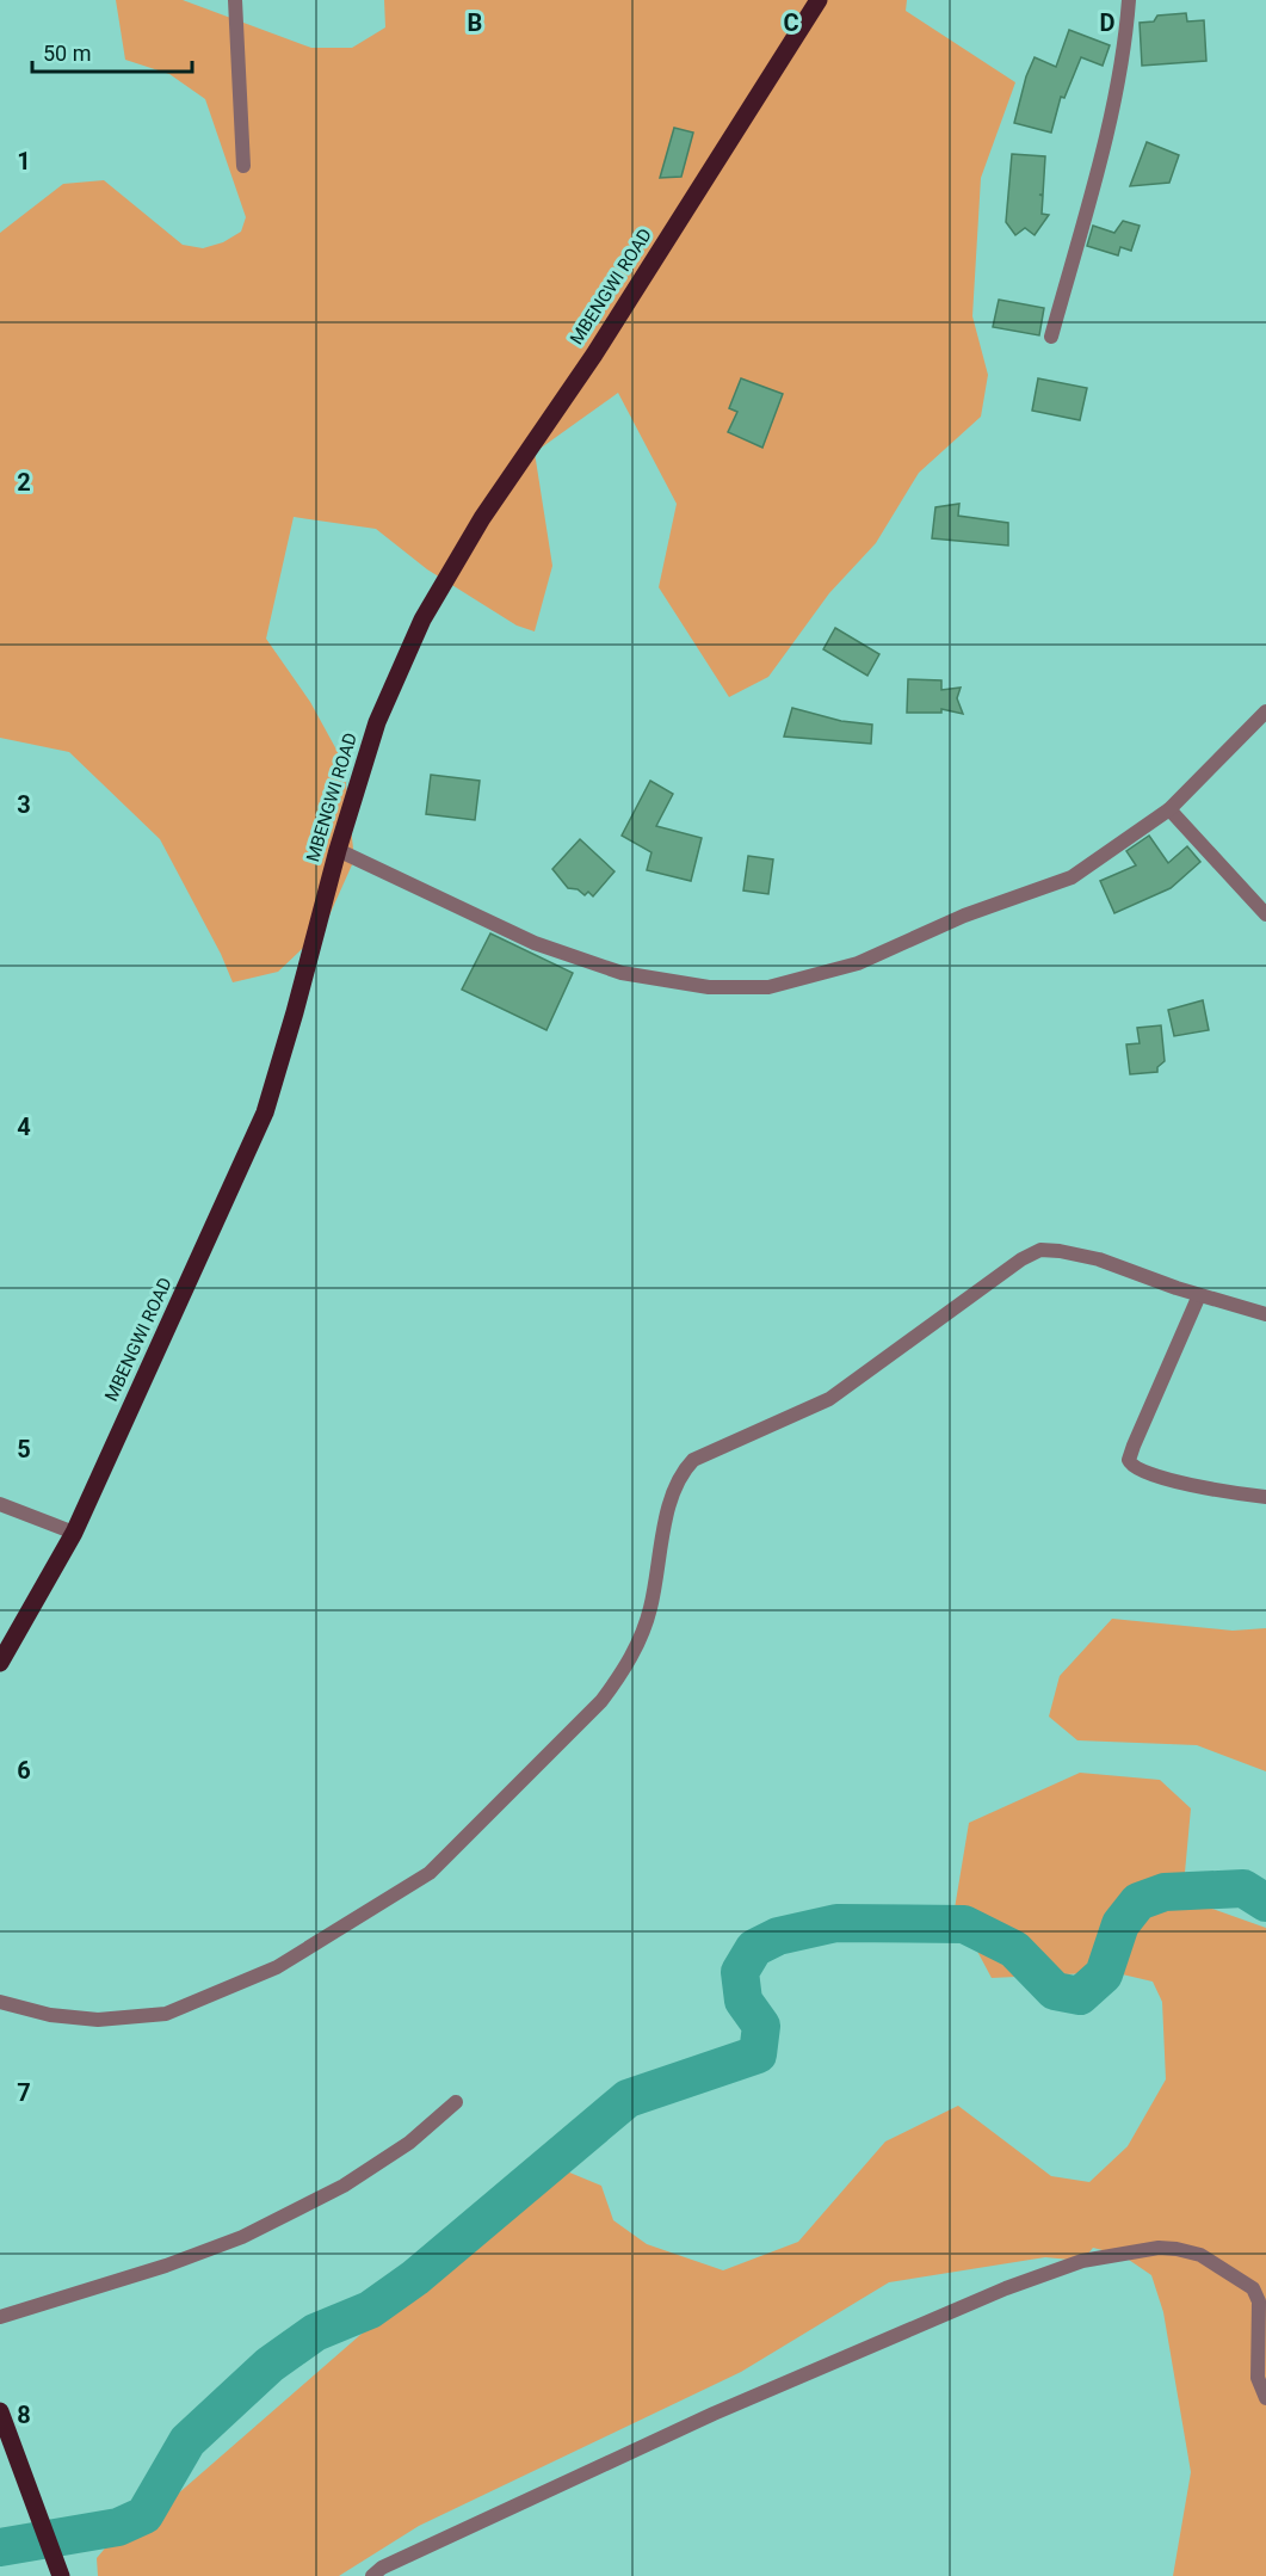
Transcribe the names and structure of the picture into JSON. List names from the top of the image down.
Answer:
{
  "streets": {
    "main road": ["MBENGWI ROAD"]
  },
  "scale_bar": "50 m",
  "grid": {
    "columns": ["B", "C", "D"],
    "rows": [
      "1",
      "2",
      "3",
      "4",
      "5",
      "6",
      "7",
      "8"
    ]
  }
}
